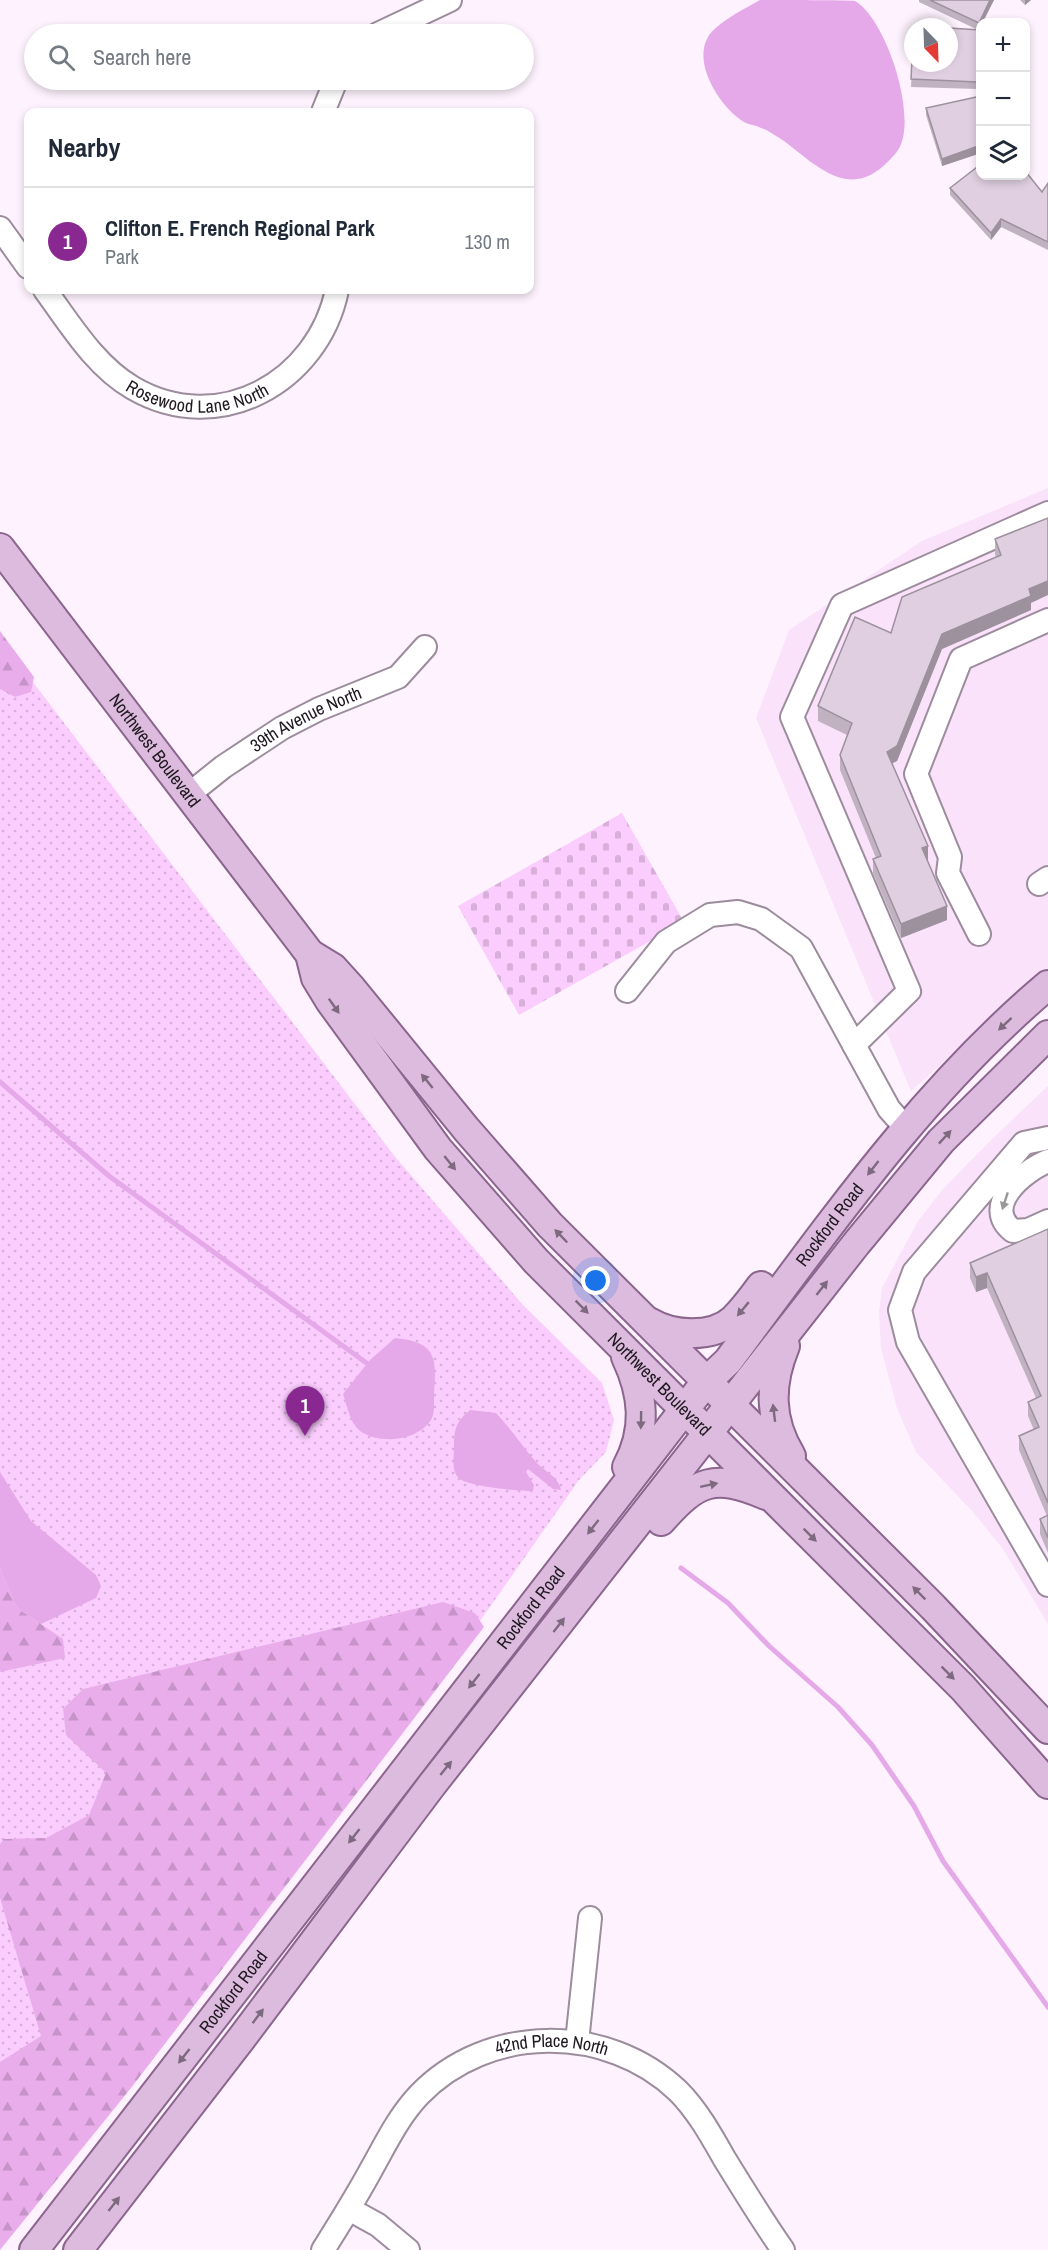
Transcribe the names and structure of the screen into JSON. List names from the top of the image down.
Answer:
{
  "streets": {
    "main road": ["Northwest Boulevard", "Rockford Road"],
    "street": ["Rosewood Lane North", "39th Avenue North", "42nd Place North"]
  },
  "crossings": [
    ["39th Avenue North", "Northwest Boulevard"],
    ["Northwest Boulevard", "Rockford Road"]
  ],
  "north": "bottom right",
  "page": {
    "map_buttons": ["+", "−"],
    "search": "Search here",
    "heading": "Nearby",
    "list": [
      {
        "mark": "1",
        "name": "Clifton E. French Regional Park",
        "note": "Park",
        "value": "130 m"
      }
    ],
    "pins": "1"
  }
}
